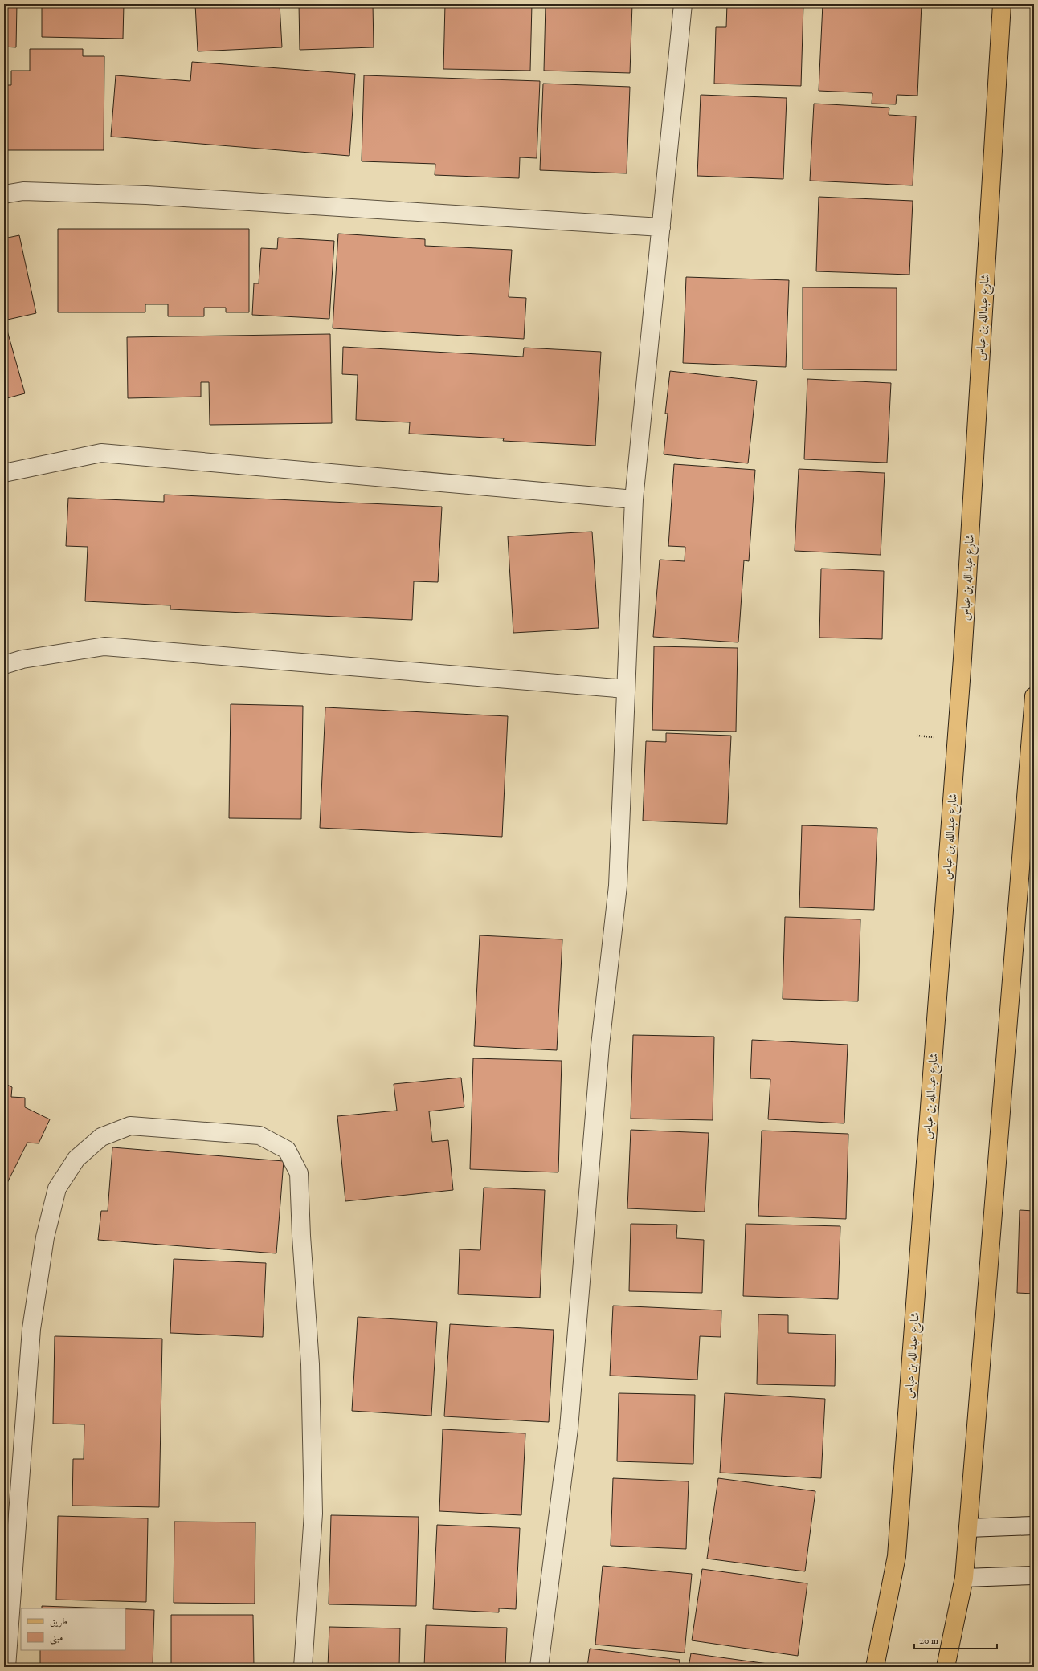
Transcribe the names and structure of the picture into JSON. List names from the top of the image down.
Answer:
{
  "streets": {
    "main road": ["شارع عبدالله بن عباس"]
  },
  "legend": ["طريق", "مبنى"],
  "scale_bar": "20 m"
}
